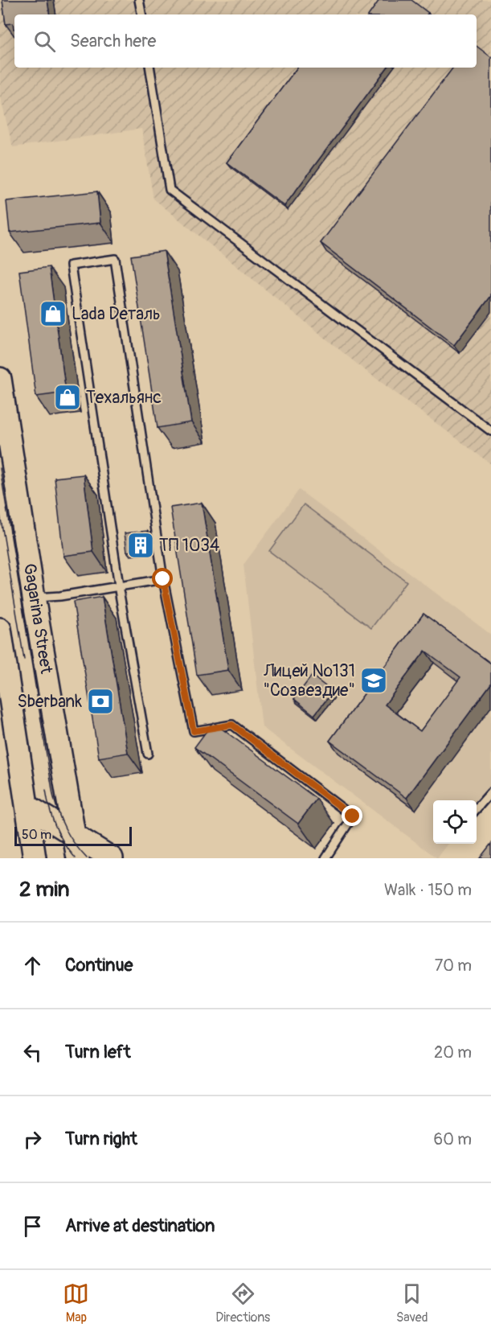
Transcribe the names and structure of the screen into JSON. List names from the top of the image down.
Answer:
{
  "streets": {
    "main road": ["Gagarina Street"]
  },
  "places": {
    "shop": ["Lada Dеталь", "Техальянс"],
    "building": ["ТП 1034"],
    "school or university": ["Лицей №131 \"Созвездие\""],
    "bank": ["Sberbank"]
  },
  "scale_bar": "50 m",
  "page": {
    "search": "Search here",
    "scale": "50 m",
    "heading": ["2 min", "Walk · 150 m"],
    "list": [
      ["Continue", "70 m"],
      ["Turn left", "20 m"],
      ["Turn right", "60 m"],
      "Arrive at destination"
    ],
    "nav": ["Map", "Directions", "Saved"]
  }
}
